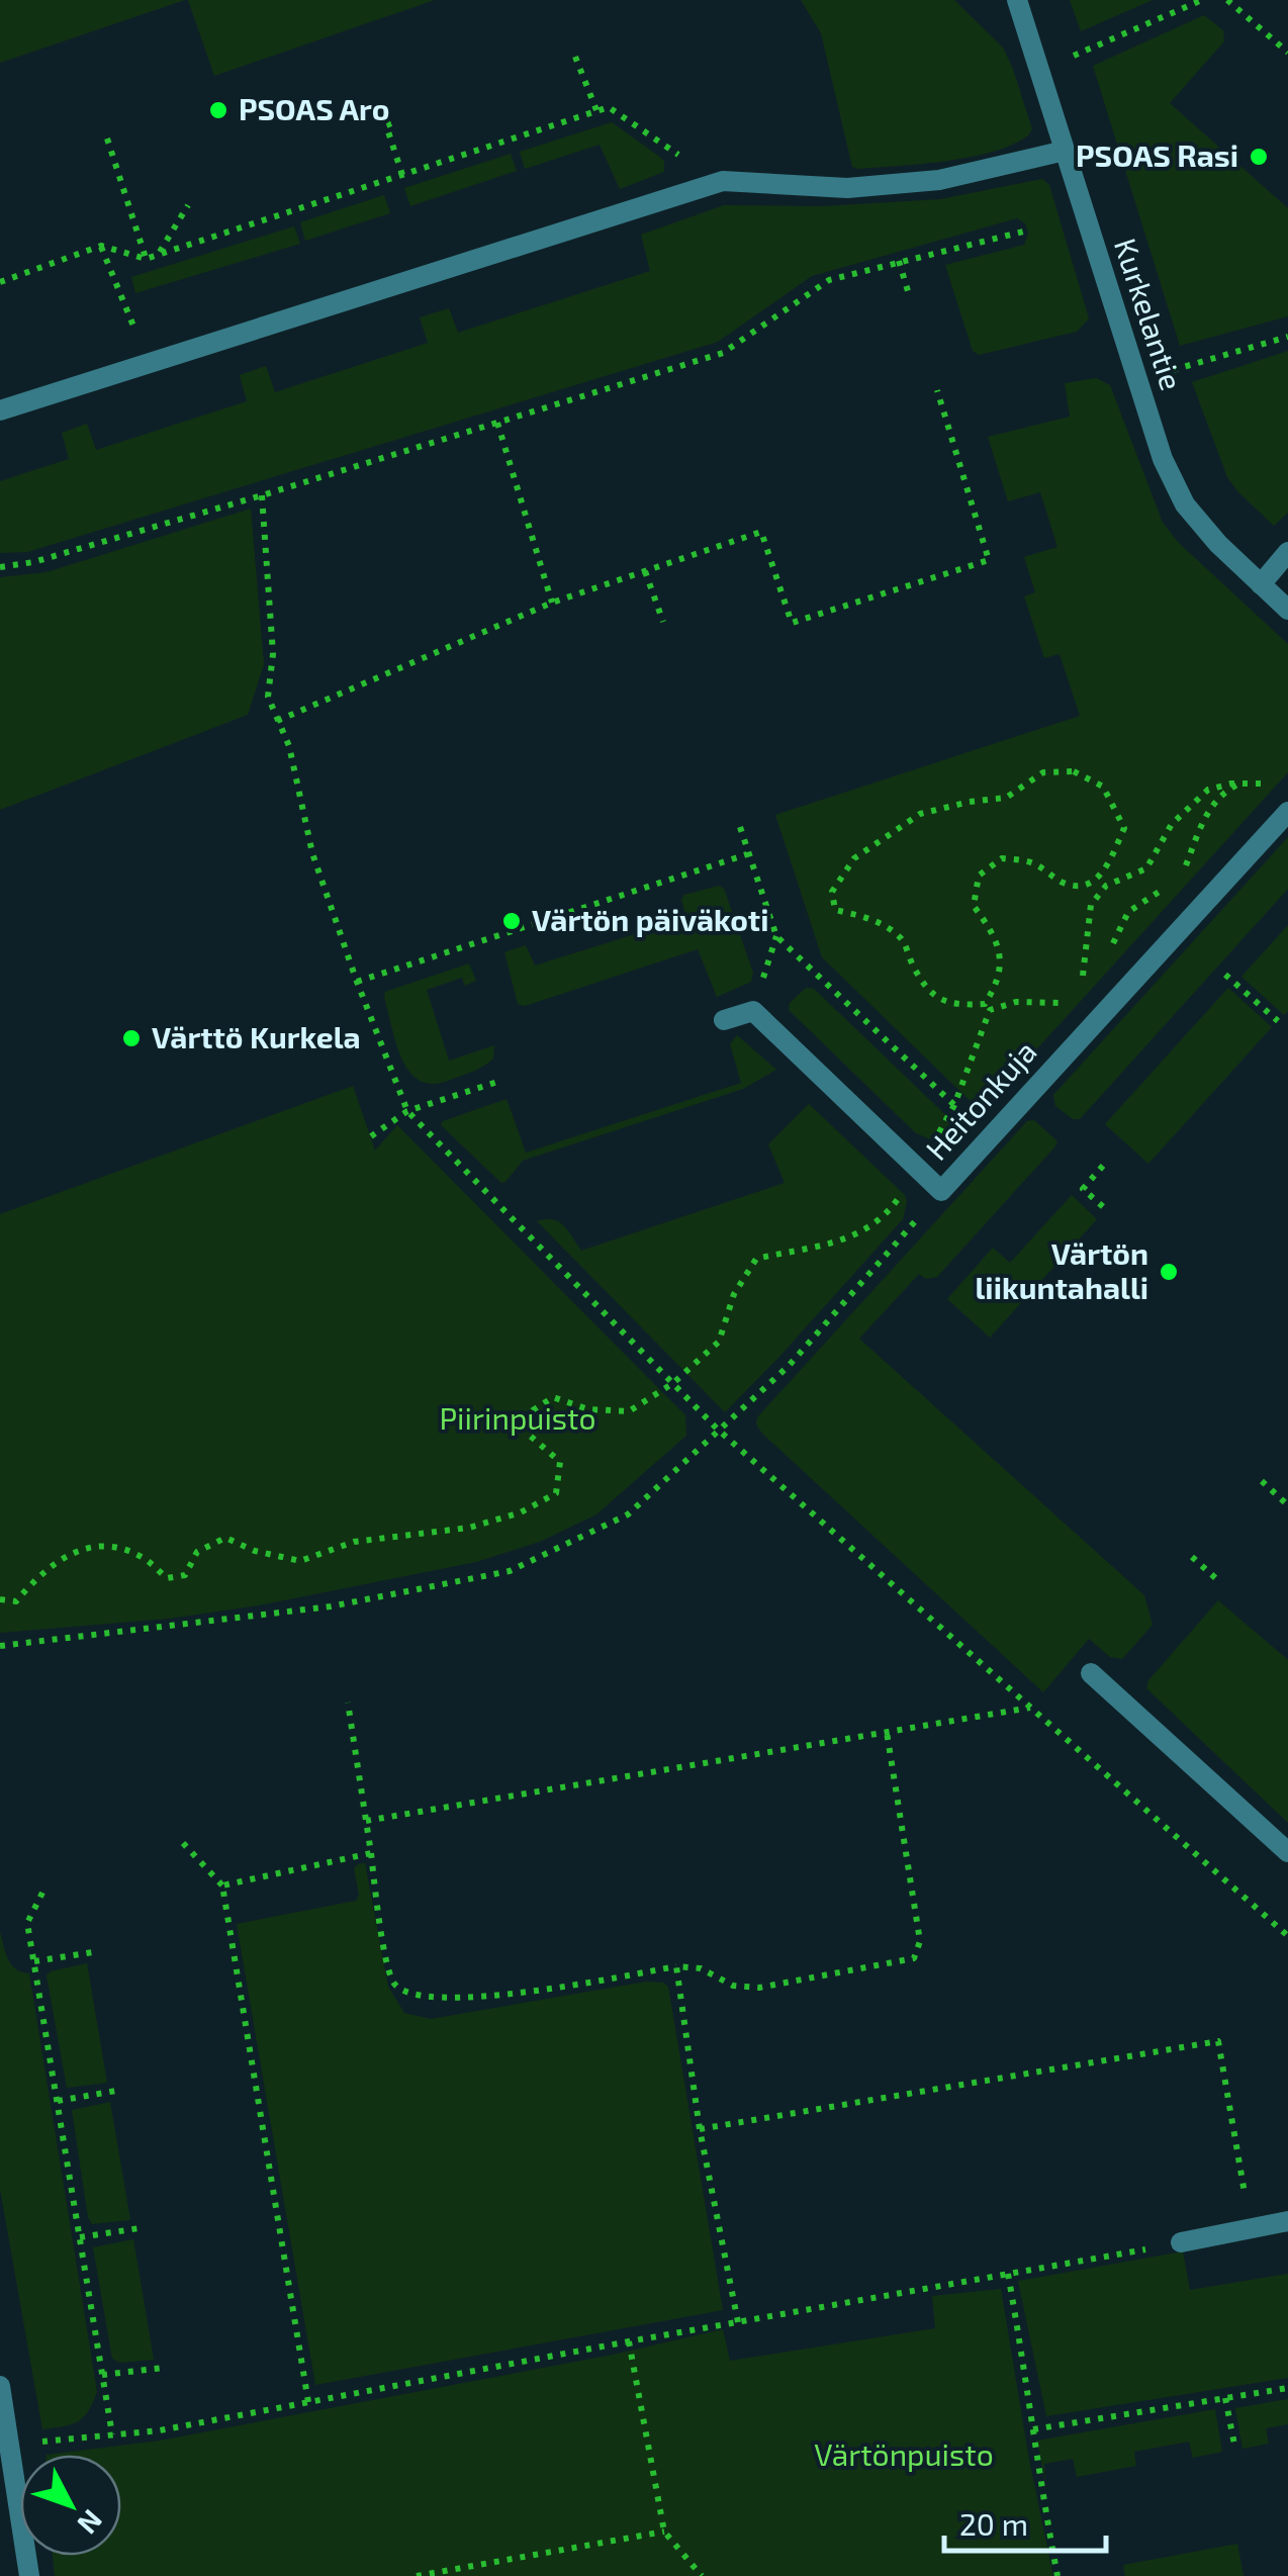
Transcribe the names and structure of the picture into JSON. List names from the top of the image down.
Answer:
{
  "streets": {
    "street": ["Kurkelantie", "Heitonkuja"]
  },
  "parks": ["Piirinpuisto", "Värtönpuisto"],
  "places": [
    "PSOAS Aro",
    "PSOAS Rasi",
    "Värtön päiväkoti",
    "Värttö Kurkela",
    "Värtön liikuntahalli"
  ],
  "scale_bar": "20 m",
  "north": "bottom right"
}
